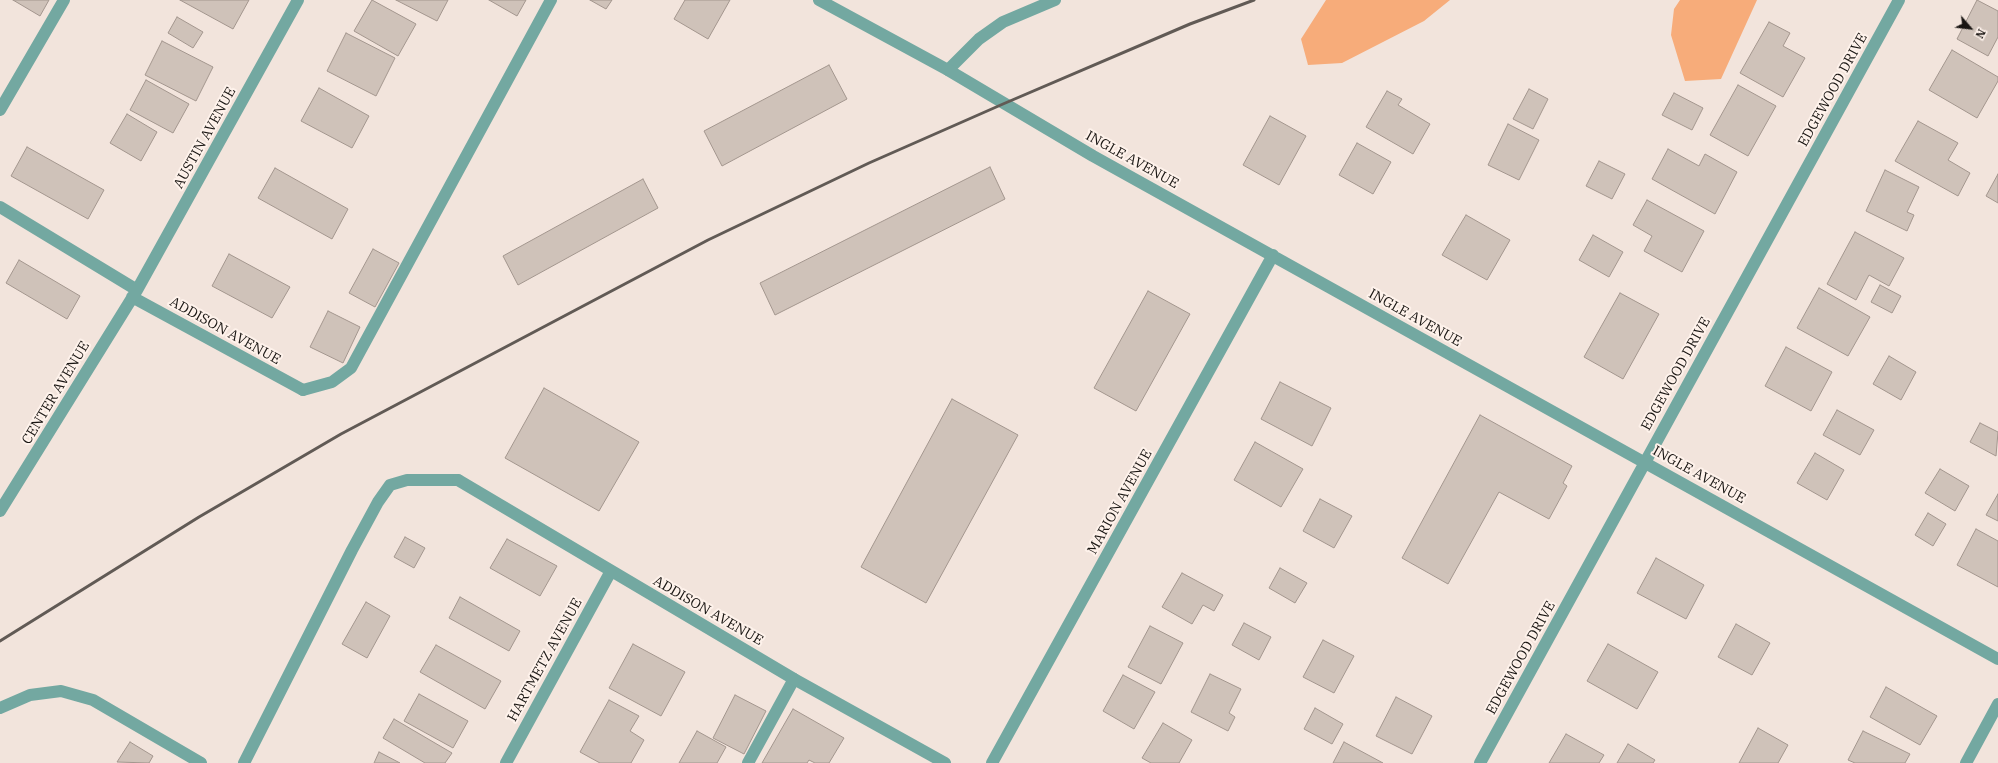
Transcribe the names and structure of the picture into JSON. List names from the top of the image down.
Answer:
{
  "streets": {
    "street": [
      "EDGEWOOD DRIVE",
      "AUSTIN AVENUE",
      "INGLE AVENUE",
      "ADDISON AVENUE",
      "CENTER AVENUE",
      "MARION AVENUE",
      "HARTMETZ AVENUE"
    ]
  },
  "crossings": [
    ["EDGEWOOD DRIVE", "INGLE AVENUE"],
    ["AUSTIN AVENUE", "ADDISON AVENUE"],
    ["AUSTIN AVENUE", "CENTER AVENUE"],
    ["INGLE AVENUE", "MARION AVENUE"],
    ["ADDISON AVENUE", "CENTER AVENUE"],
    ["ADDISON AVENUE", "HARTMETZ AVENUE"]
  ],
  "north": "bottom right"
}
